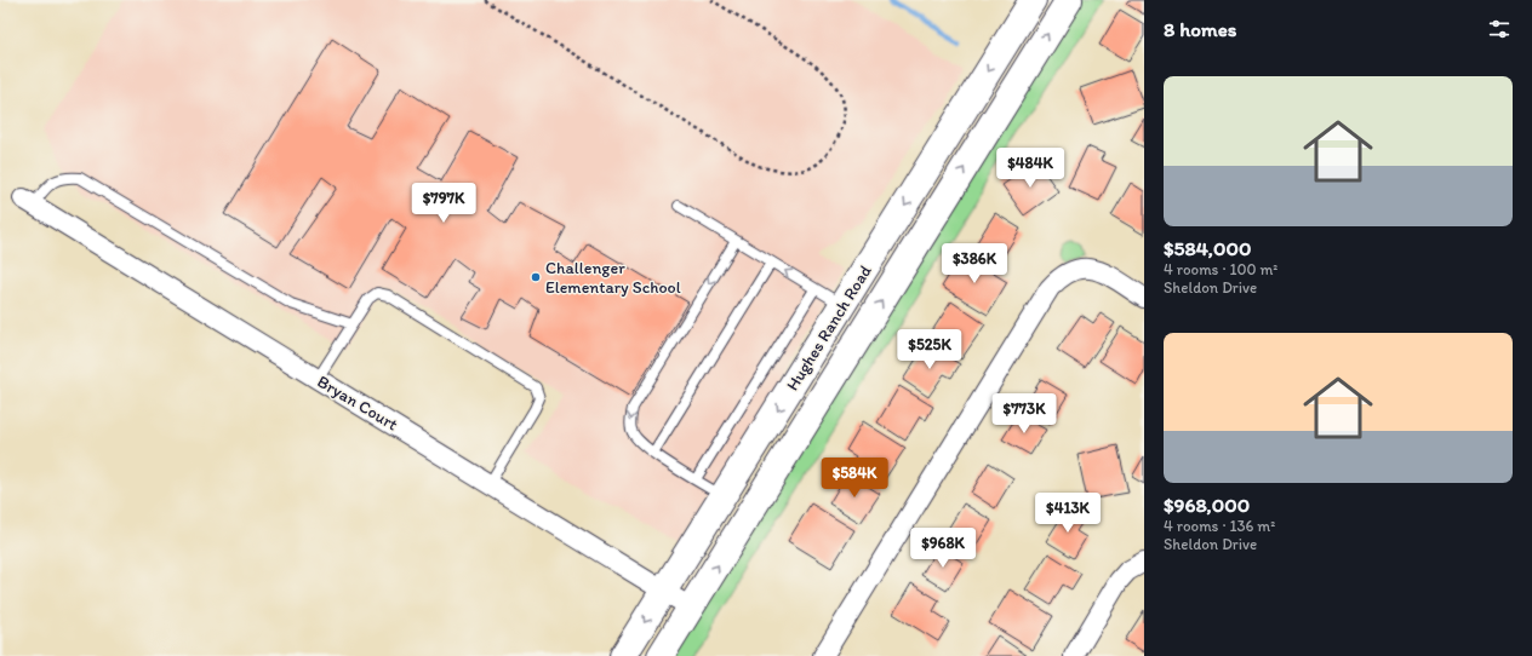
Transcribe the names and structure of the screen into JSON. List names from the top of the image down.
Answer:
{
  "streets": {
    "street": ["Hughes Ranch Road", "Bryan Court"]
  },
  "crossings": [
    ["Hughes Ranch Road", "Bryan Court"]
  ],
  "places": ["Challenger Elementary School"],
  "page": {
    "heading": "8 homes",
    "list": [
      {
        "name": "$584,000",
        "note": "4 rooms · 100 m² · Sheldon Drive"
      },
      {
        "name": "$968,000",
        "note": "4 rooms · 136 m² · Sheldon Drive"
      }
    ],
    "price": [
      "$484K",
      "$797K",
      "$386K",
      "$525K",
      "$773K",
      "$584K",
      "$413K",
      "$968K"
    ]
  }
}
